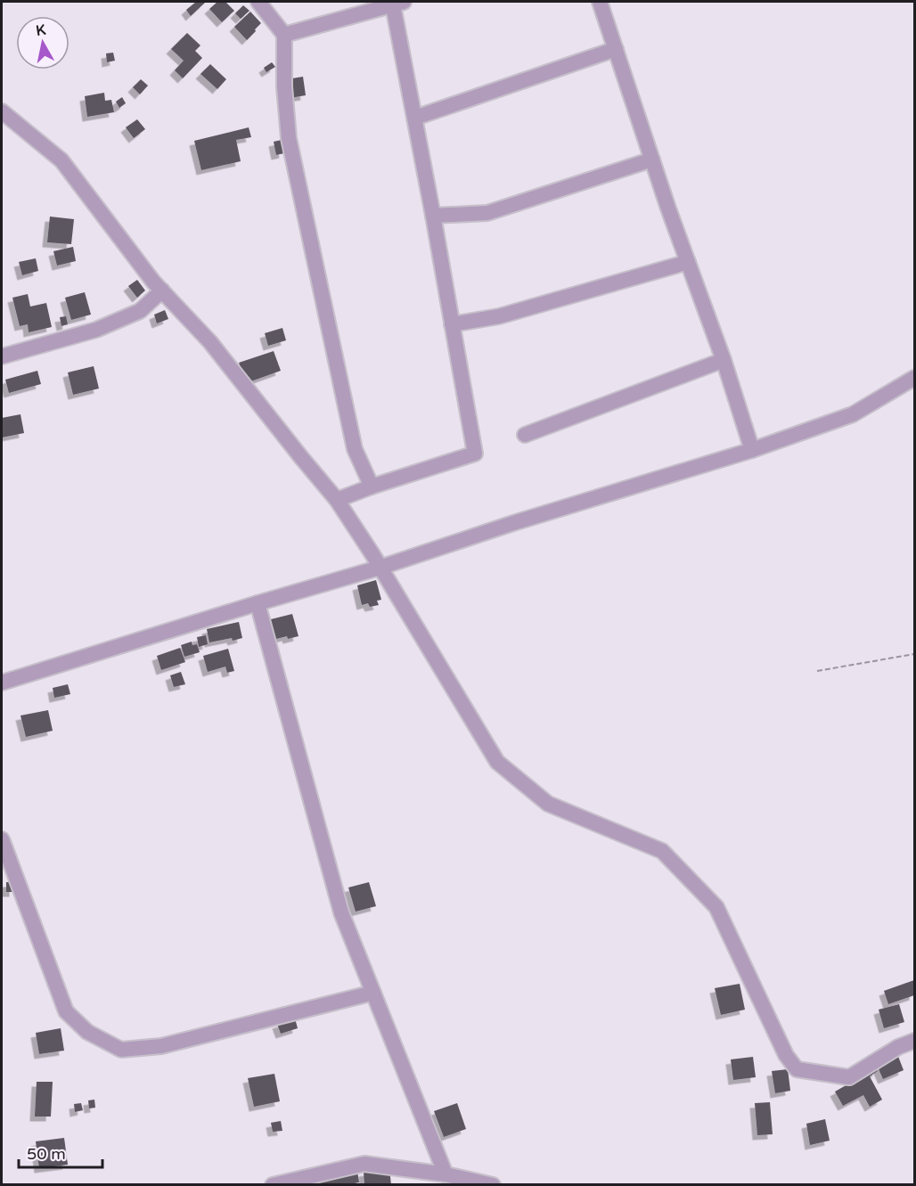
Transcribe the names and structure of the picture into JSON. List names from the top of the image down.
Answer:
{
  "scale_bar": "50 m",
  "north": "top"
}
